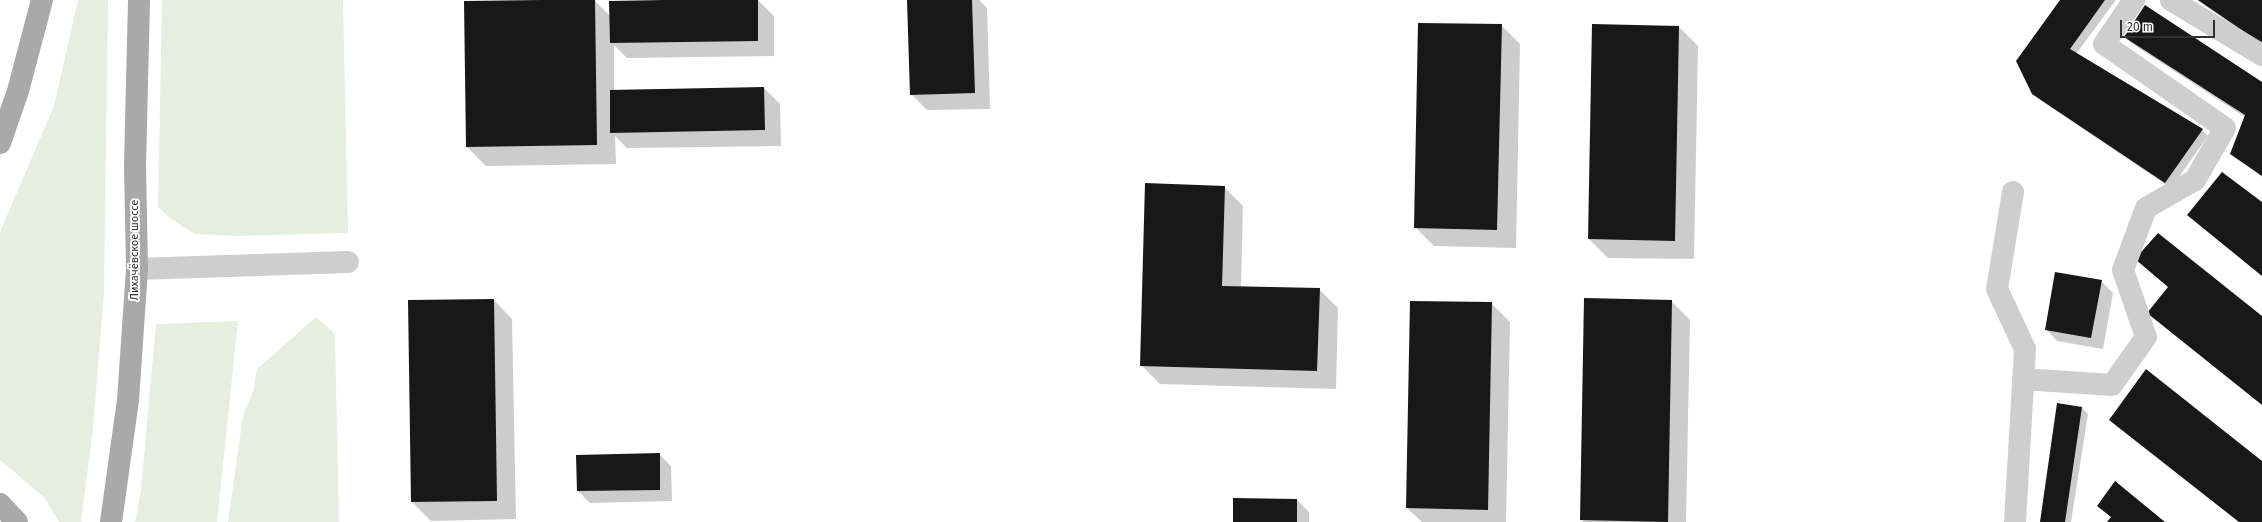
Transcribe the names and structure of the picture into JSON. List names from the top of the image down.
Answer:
{
  "streets": {
    "main road": ["Лихачёвское шоссе"]
  },
  "scale_bar": "20 m"
}
